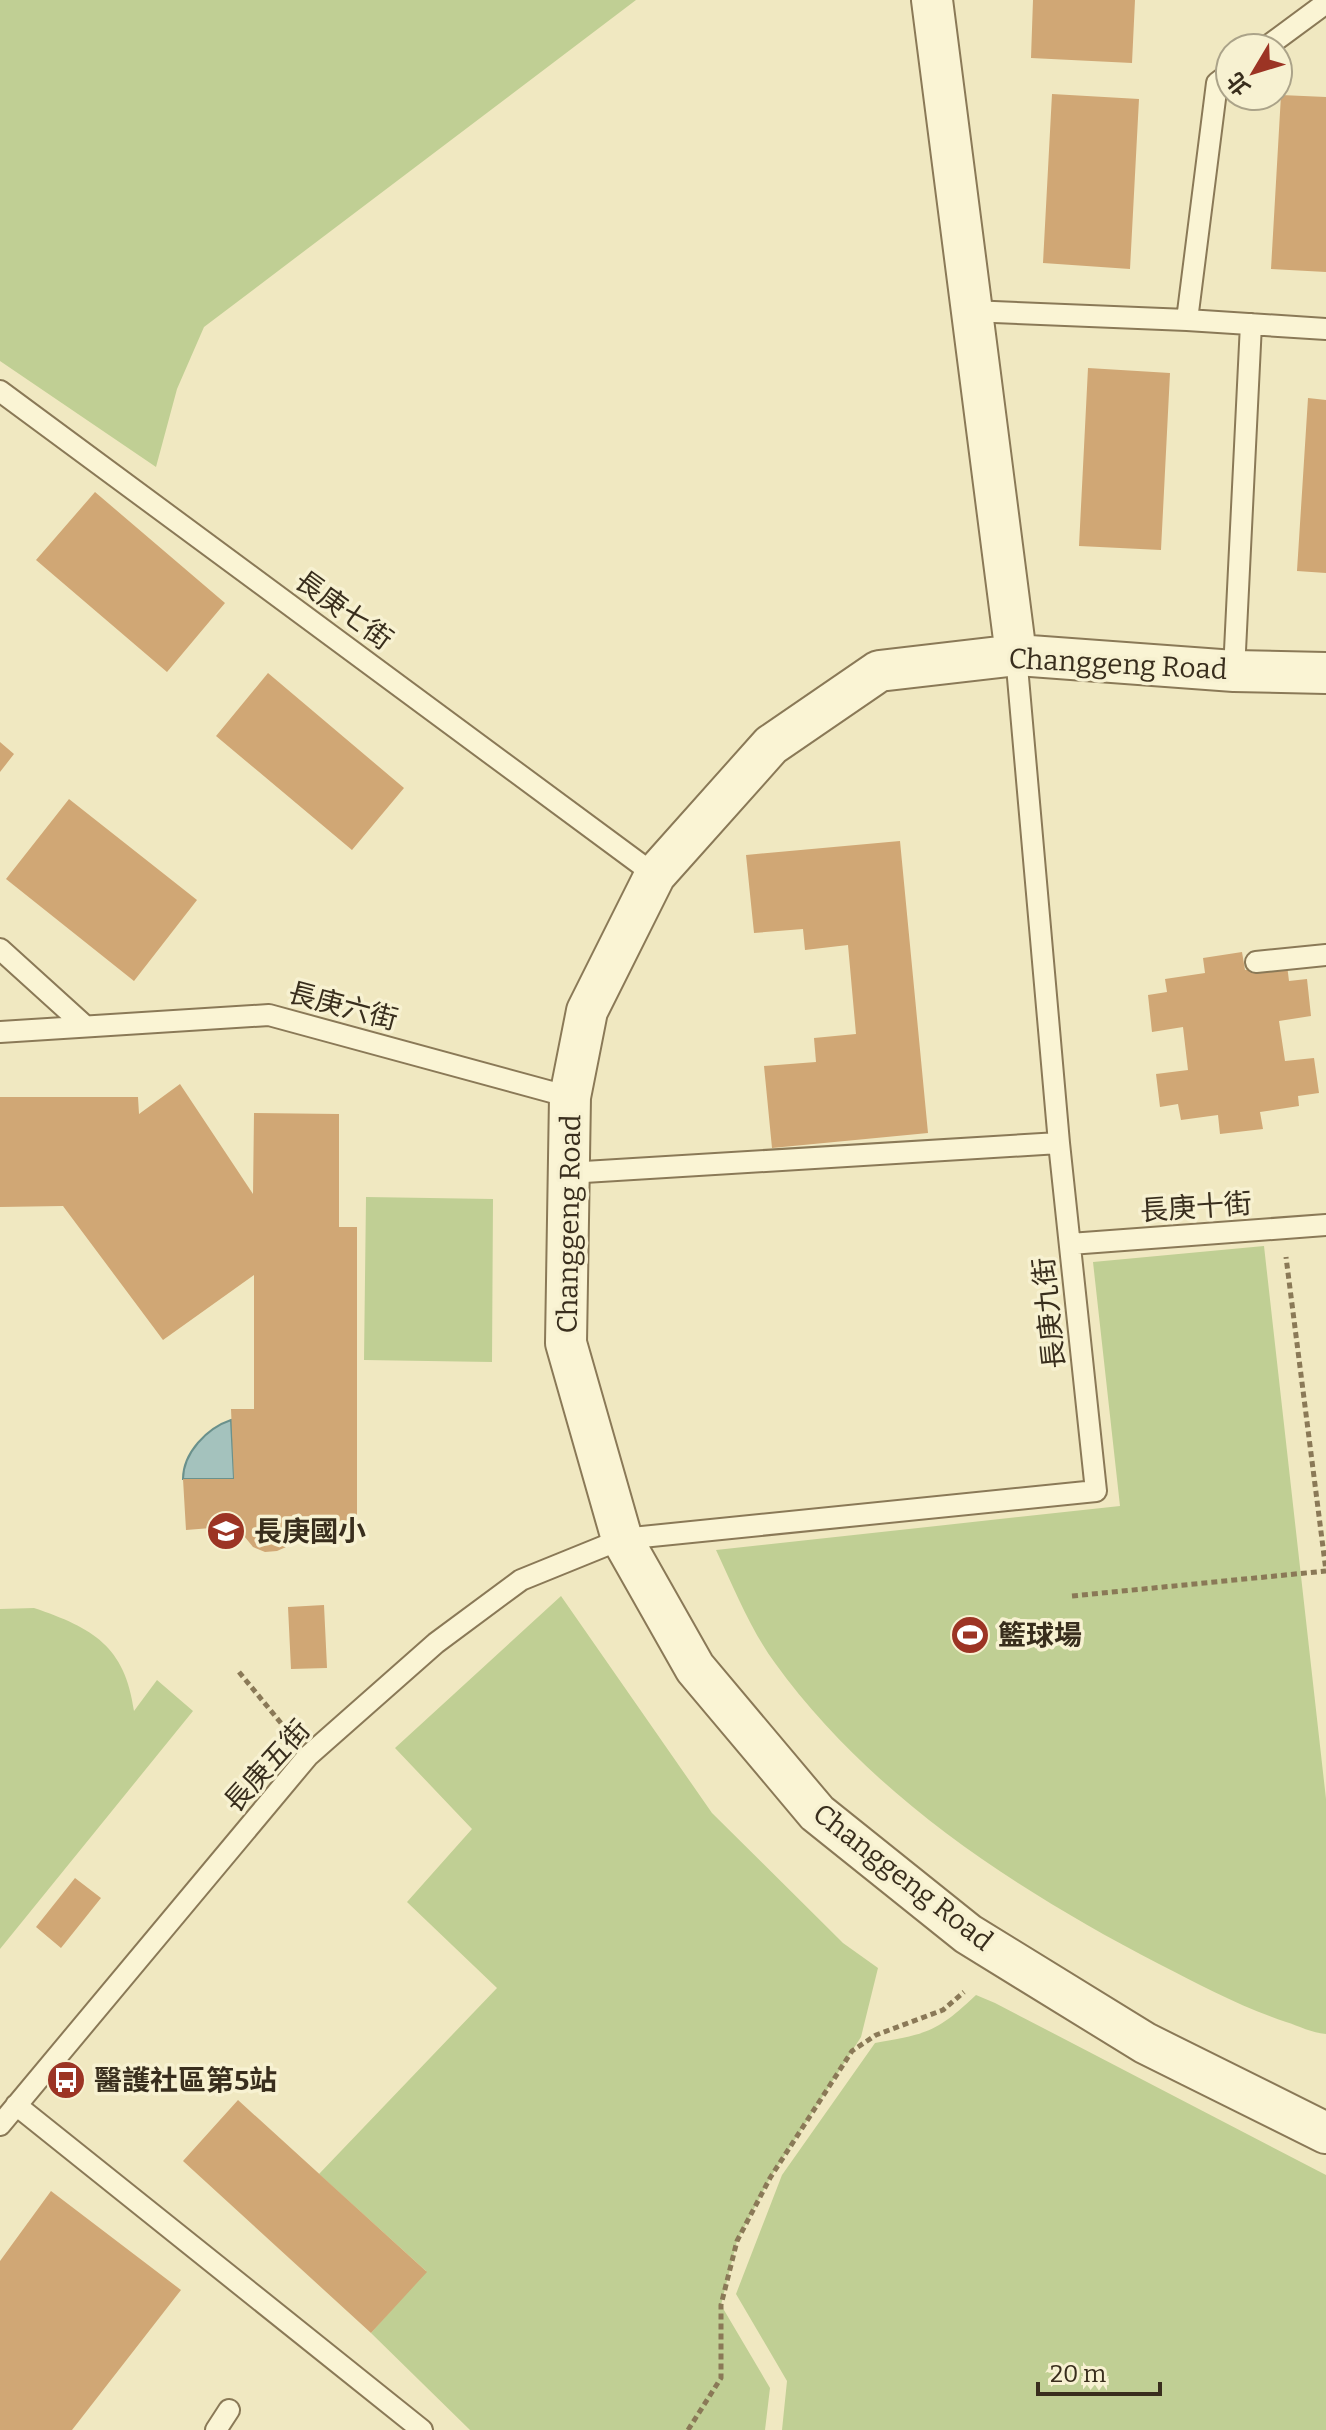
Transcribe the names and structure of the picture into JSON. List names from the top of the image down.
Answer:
{
  "streets": {
    "street": ["Changgeng Road"],
    "lane": [
      "長庚七街",
      "長庚六街",
      "長庚十街",
      "長庚九街",
      "長庚五街"
    ]
  },
  "crossings": [
    ["長庚七街", "Changgeng Road"],
    ["Changgeng Road", "長庚六街"],
    ["Changgeng Road", "長庚九街"],
    ["Changgeng Road", "長庚五街"],
    ["長庚十街", "長庚九街"],
    ["長庚九街", "長庚五街"]
  ],
  "places": {
    "school or university": ["長庚國小"],
    "sports": ["籃球場"],
    "bus stop": ["醫護社區第5站"]
  },
  "scale_bar": "20 m",
  "north": "bottom left"
}
